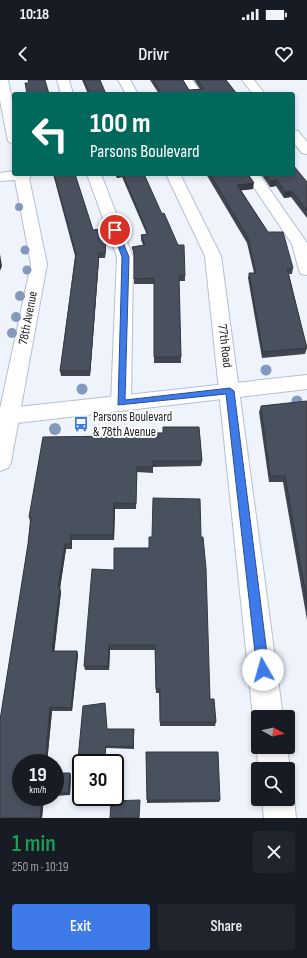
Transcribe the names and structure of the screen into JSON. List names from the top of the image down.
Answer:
{
  "streets": {
    "street": ["78th Avenue", "77th Road"]
  },
  "places": {
    "bus stop": ["Parsons Boulevard & 78th Avenue"]
  },
  "north": "right",
  "page": {
    "status": "10:18",
    "header": "Drivr",
    "turn": ["100 m", "Parsons Boulevard"],
    "speed": "19 km/h",
    "limit": "30",
    "heading": ["1 min", "250 m · 10:19"],
    "buttons": ["Exit", "Share"]
  }
}
